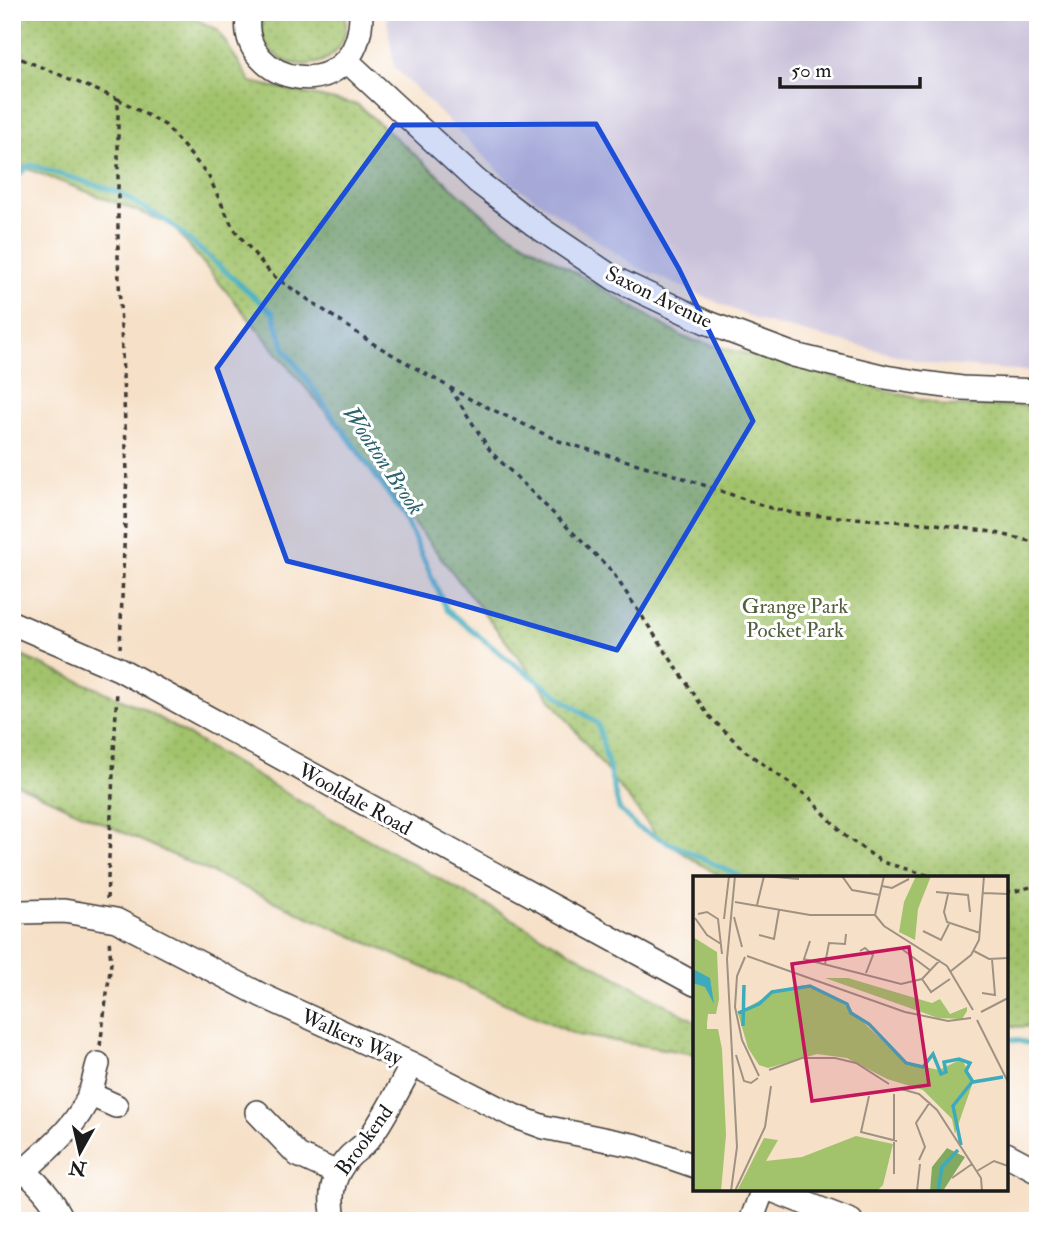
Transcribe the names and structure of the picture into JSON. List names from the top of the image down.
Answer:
{
  "streets": {
    "street": [
      "Saxon Avenue",
      "Wooldale Road",
      "Walkers Way",
      "Brookend"
    ]
  },
  "crossings": [
    ["Walkers Way", "Brookend"]
  ],
  "water": ["Wootton Brook"],
  "parks": ["Grange Park Pocket Park"],
  "scale_bar": "50 m",
  "north": "bottom"
}
